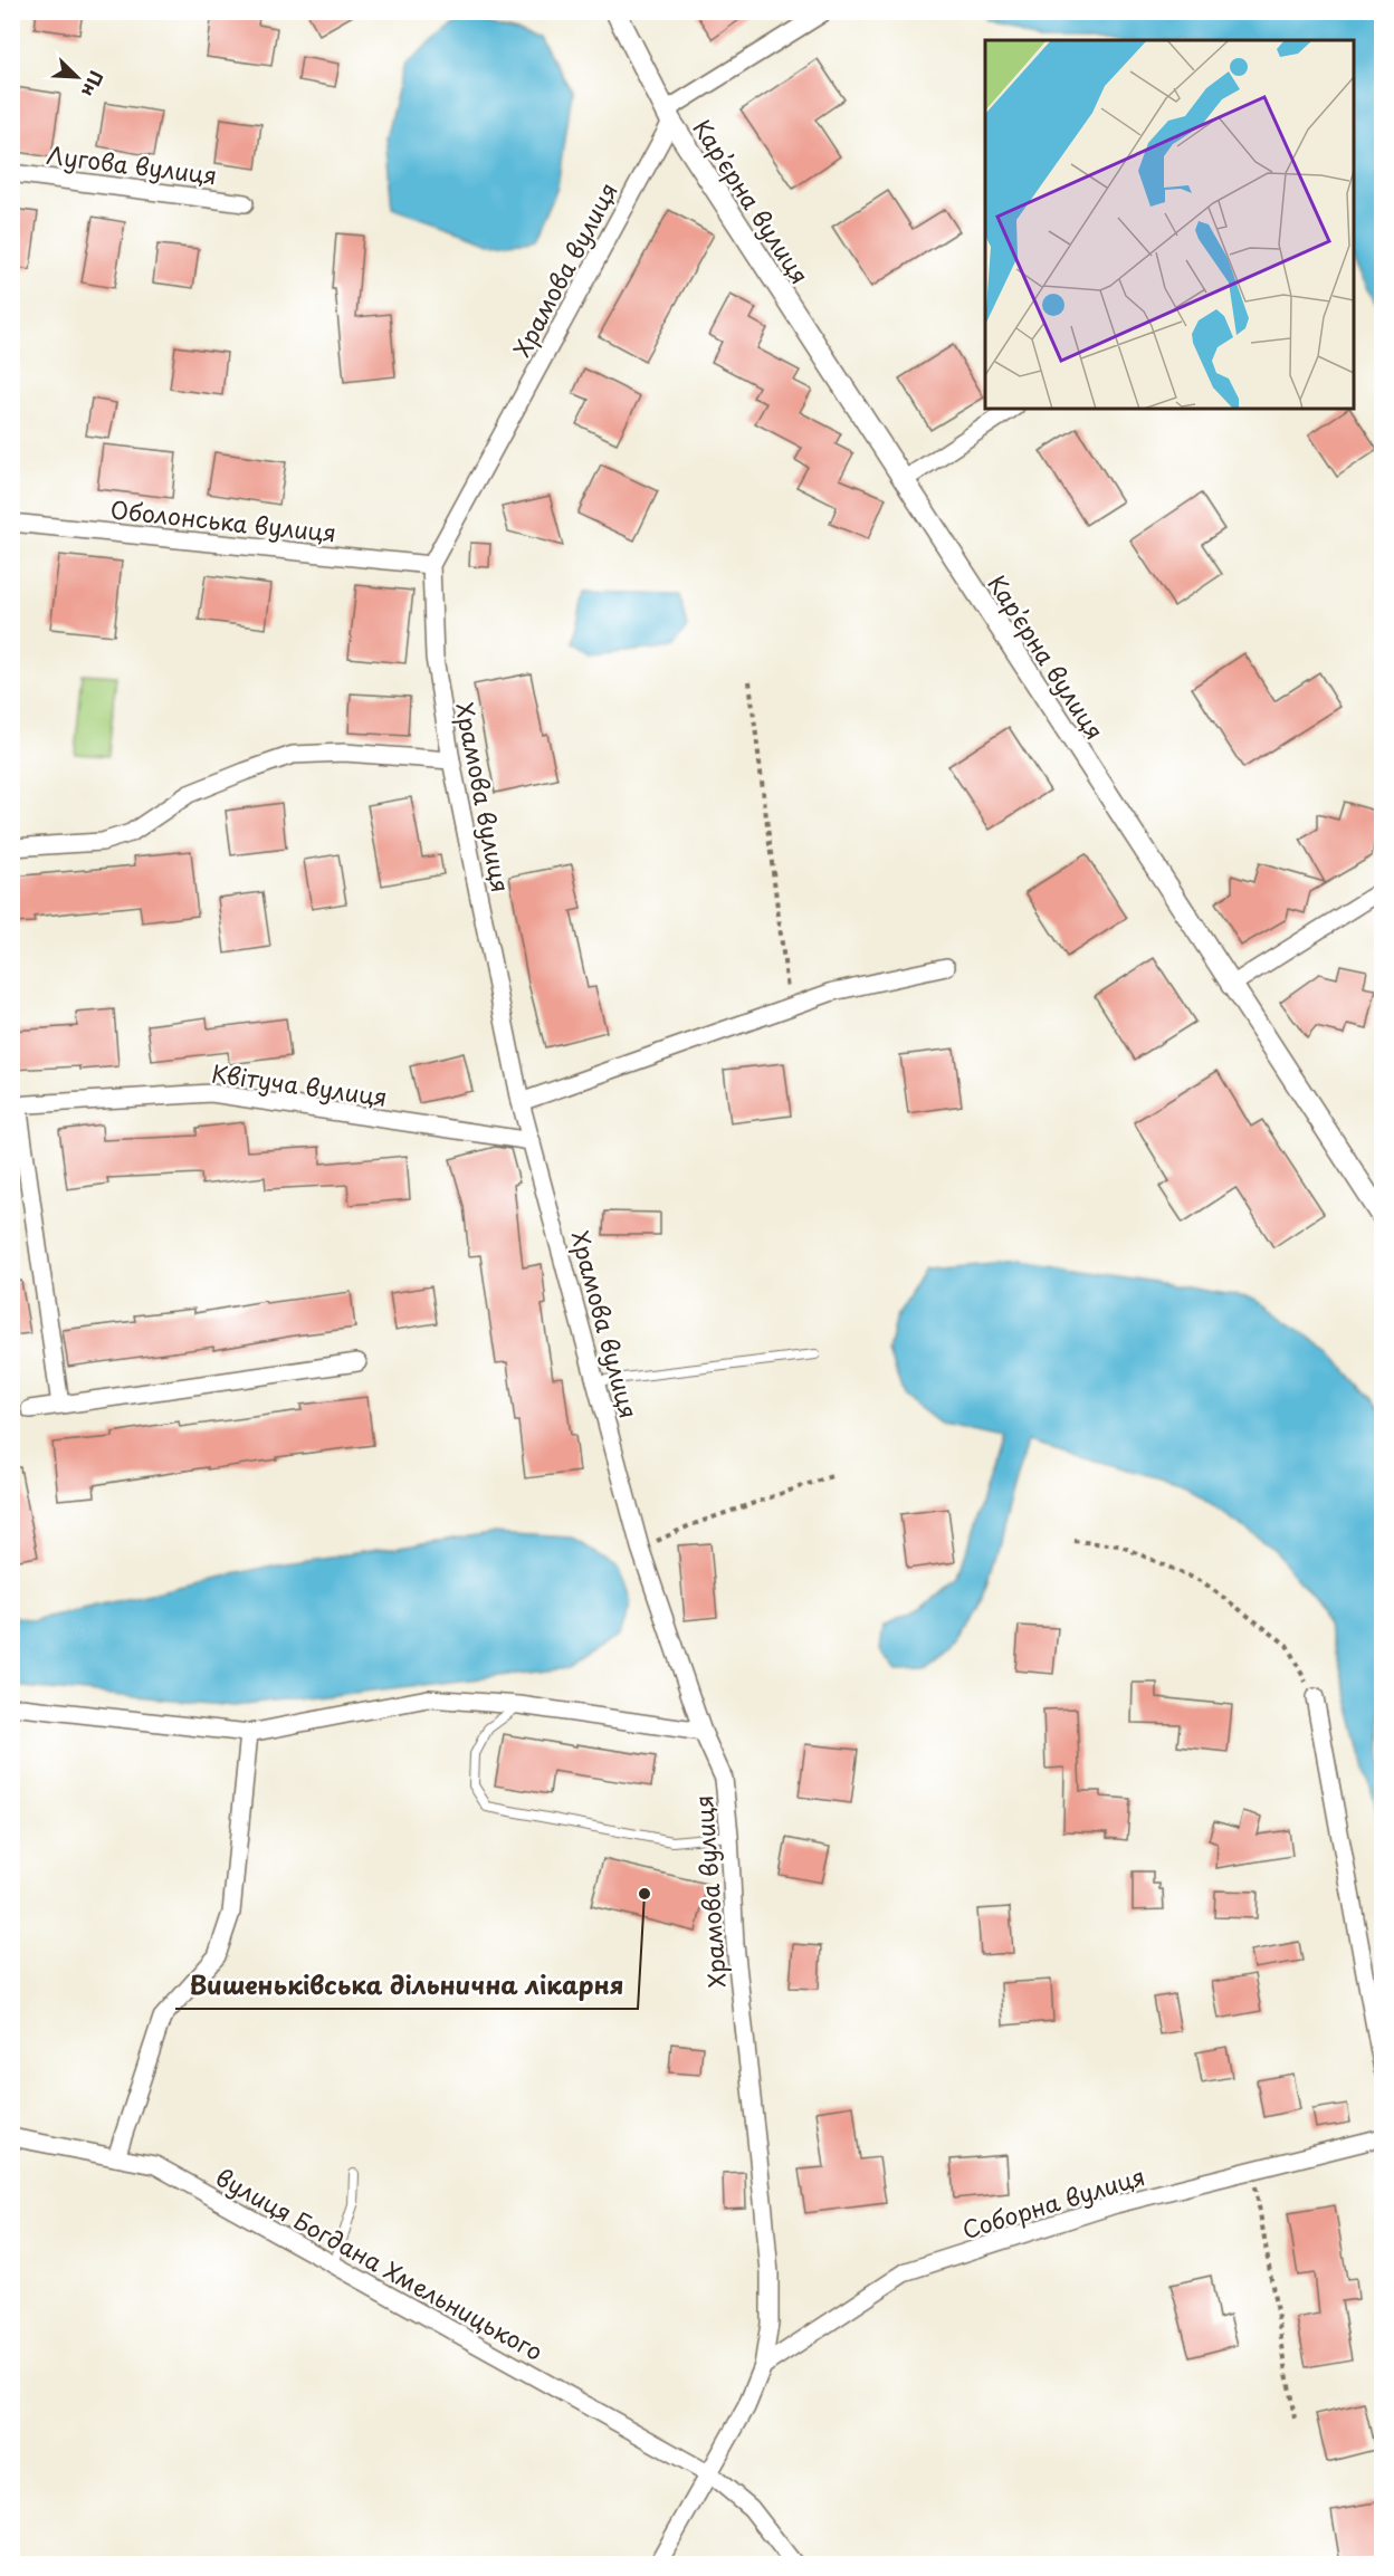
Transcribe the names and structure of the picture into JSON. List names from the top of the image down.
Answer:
{
  "streets": {
    "street": [
      "Лугова вулиця",
      "Карʼєрна вулиця",
      "Храмова вулиця",
      "Оболонська вулиця",
      "Квітуча вулиця",
      "Соборна вулиця",
      "вулиця Богдана Хмельницького"
    ]
  },
  "crossings": [
    ["Карʼєрна вулиця", "Храмова вулиця"],
    ["Храмова вулиця", "Оболонська вулиця"],
    ["Храмова вулиця", "Квітуча вулиця"],
    ["Храмова вулиця", "Соборна вулиця"],
    ["Храмова вулиця", "вулиця Богдана Хмельницького"]
  ],
  "places": ["Вишеньківська дільнична лікарня"],
  "north": "bottom right"
}
